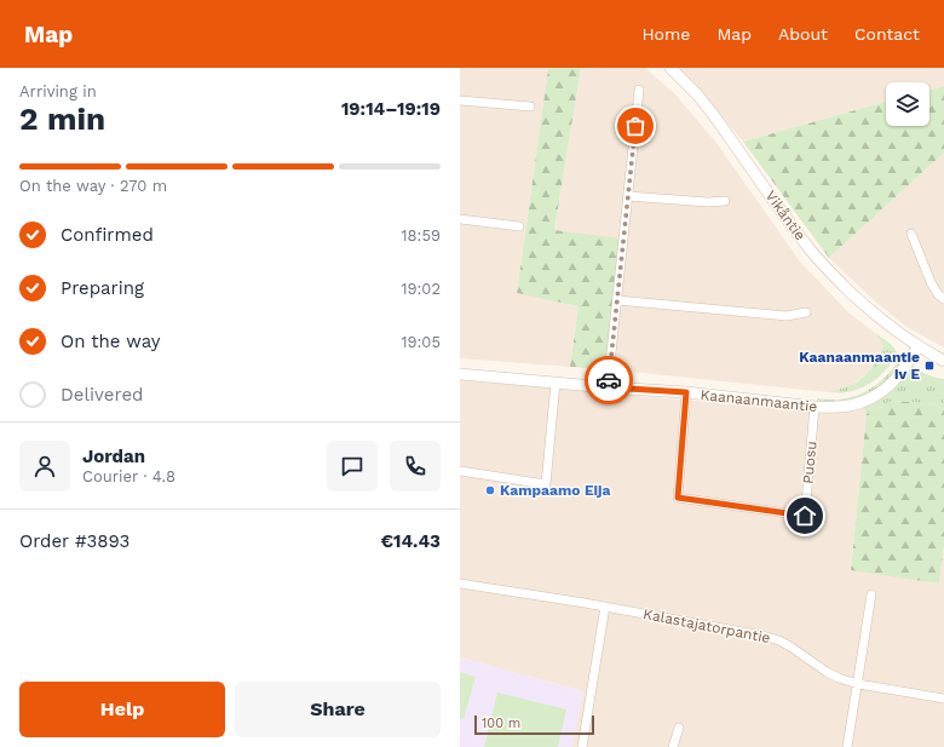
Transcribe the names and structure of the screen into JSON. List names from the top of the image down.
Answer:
{
  "streets": {
    "street": [
      "Vikåntie",
      "Kaanaanmaantie",
      "Puosu",
      "Kalastajatorpantie"
    ]
  },
  "crossings": [
    ["Vikåntie", "Kaanaanmaantie"],
    ["Kaanaanmaantie", "Puosu"]
  ],
  "places": {
    "transit": ["Kaanaanmaantie iv E"],
    "other": ["Kampaamo Eija"]
  },
  "scale_bar": "100 m",
  "page": {
    "header": "Map",
    "nav": [
      "Home",
      "Map",
      "About",
      "Contact"
    ],
    "heading": ["2 min", "Arriving in", "19:14–19:19"],
    "panel": [
      "Jordan",
      "Courier · 4.8",
      "Order #3893",
      "€14.43"
    ],
    "bar": "On the way · 270 m",
    "list": [
      ["Confirmed", "18:59"],
      ["Preparing", "19:02"],
      ["On the way", "19:05"],
      "Delivered"
    ],
    "buttons": ["Help", "Share"],
    "scale": "100 m"
  }
}
